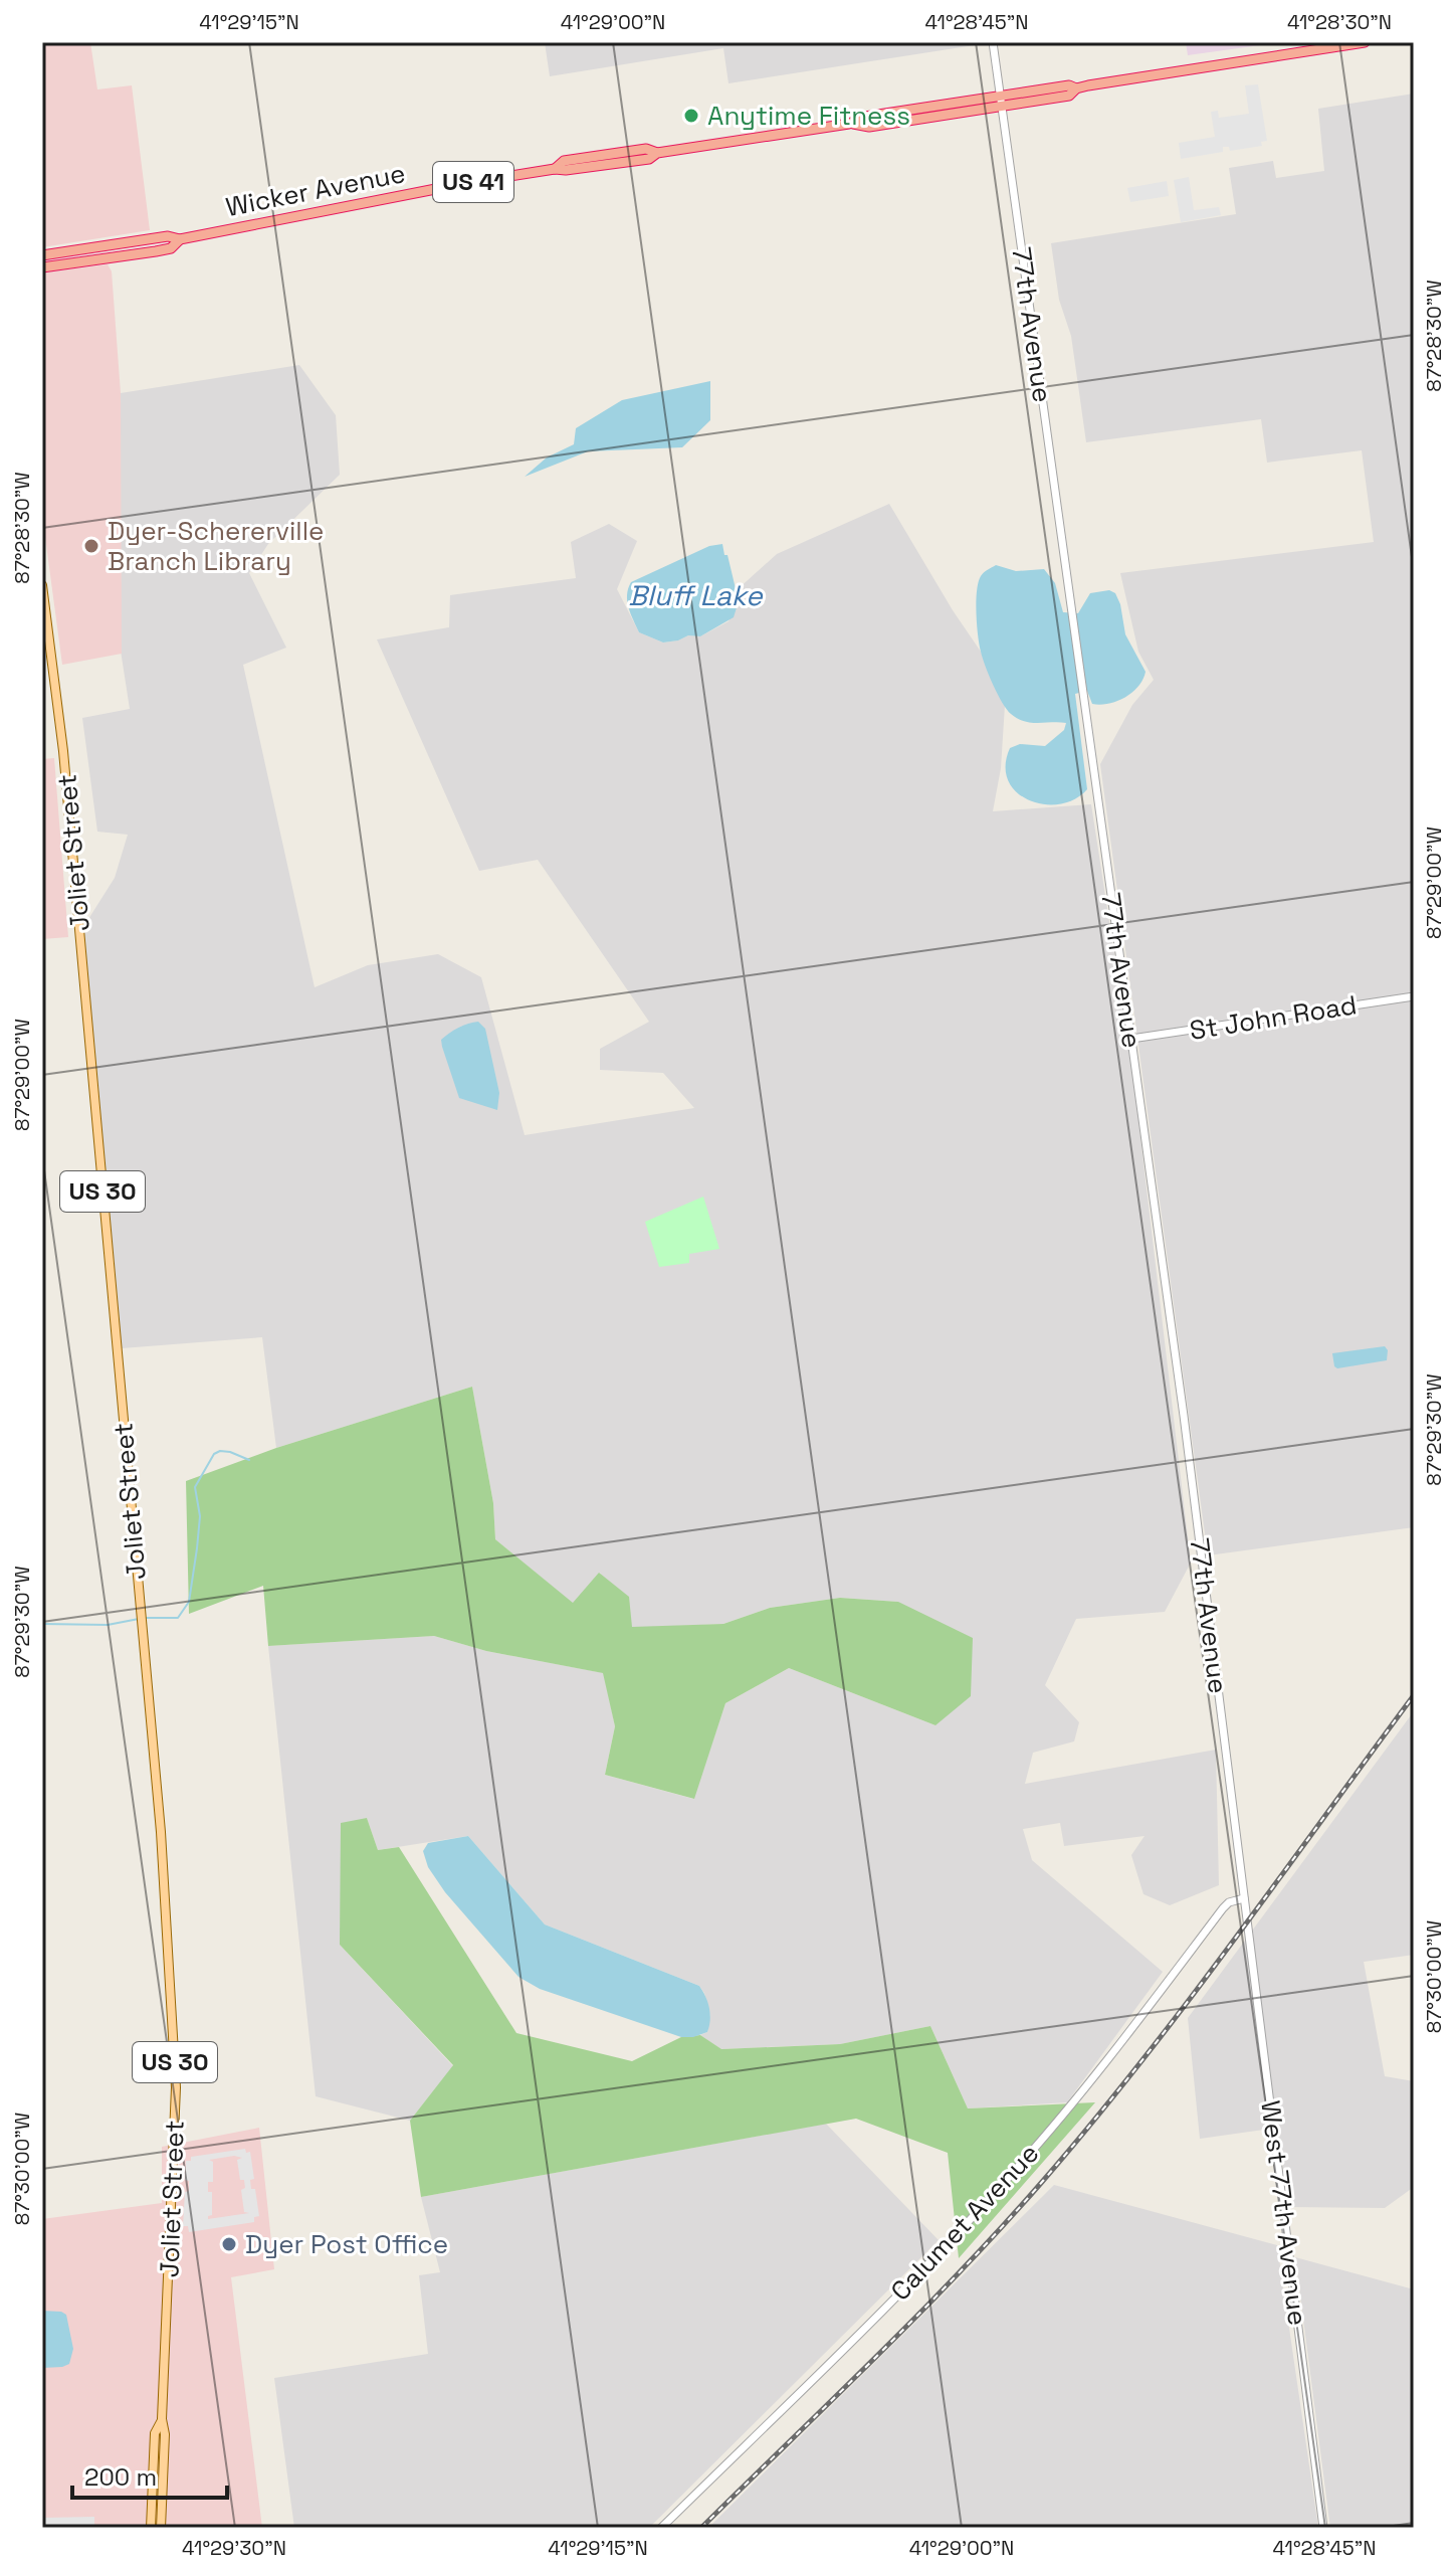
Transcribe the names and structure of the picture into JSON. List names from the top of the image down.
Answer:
{
  "streets": {
    "highway": ["US 41", "Wicker Avenue"],
    "main road": ["Joliet Street", "US 30"],
    "street": [
      "77th Avenue",
      "St John Road",
      "West 77th Avenue",
      "Calumet Avenue"
    ]
  },
  "crossings": [
    ["Wicker Avenue", "77th Avenue"],
    ["77th Avenue", "St John Road"],
    ["77th Avenue", "West 77th Avenue"],
    ["77th Avenue", "Calumet Avenue"],
    ["West 77th Avenue", "Calumet Avenue"]
  ],
  "water": ["Bluff Lake"],
  "places": ["Anytime Fitness", "Dyer-Schererville Branch Library", "Dyer Post Office"],
  "scale_bar": "200 m",
  "coordinates": [
    "41°29'15\"N",
    "41°29'00\"N",
    "41°28'45\"N",
    "41°28'30\"N",
    "87°28'30\"W",
    "87°29'00\"W",
    "87°29'30\"W",
    "87°30'00\"W",
    "41°29'30\"N"
  ]
}
